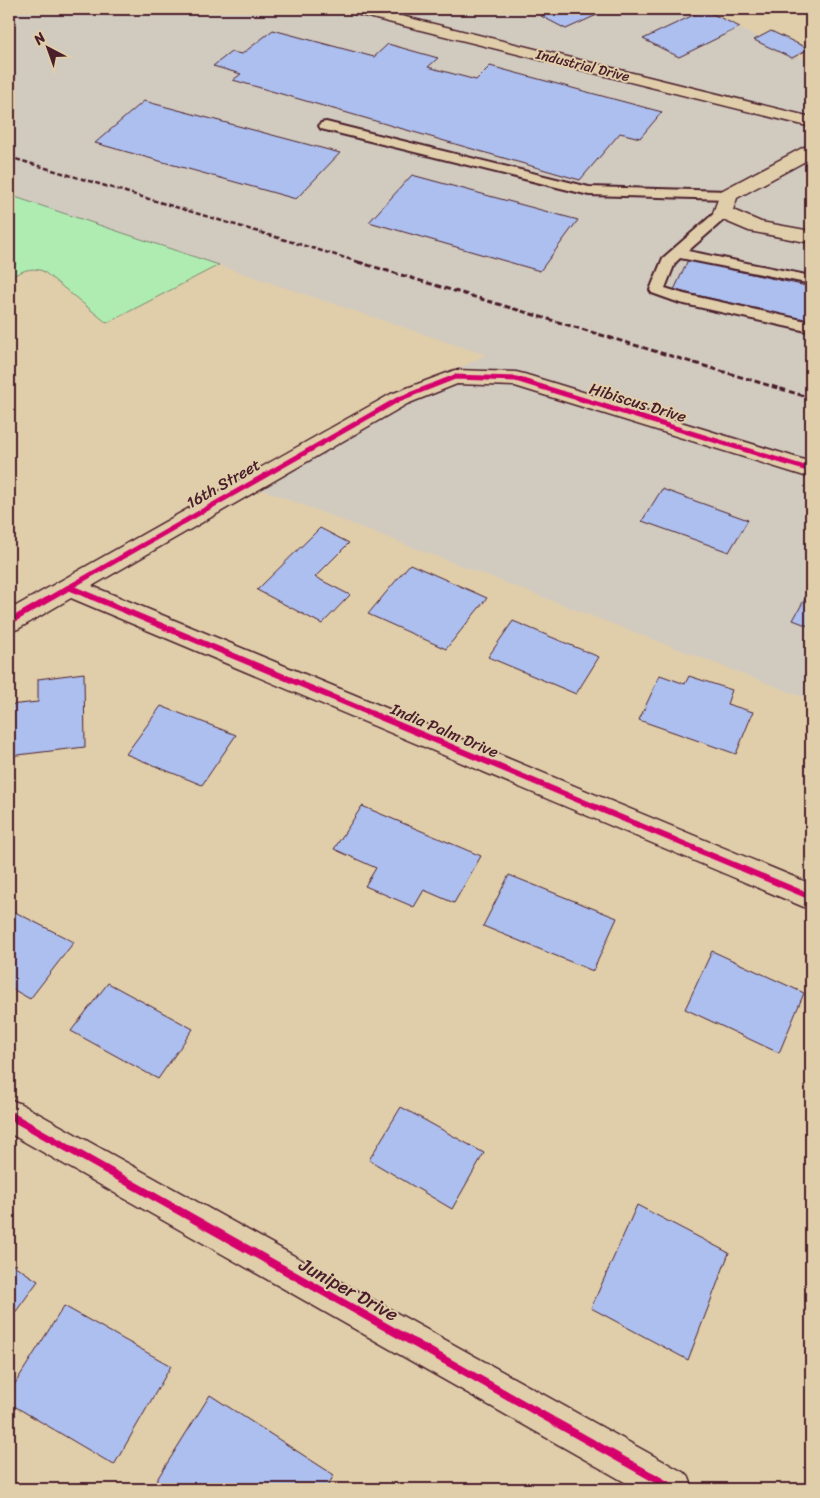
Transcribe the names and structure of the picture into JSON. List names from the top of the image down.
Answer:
{
  "streets": {
    "street": [
      "Industrial Drive",
      "Hibiscus Drive",
      "16th Street",
      "India Palm Drive",
      "Juniper Drive"
    ]
  },
  "crossings": [
    ["Hibiscus Drive", "16th Street"],
    ["16th Street", "India Palm Drive"]
  ],
  "north": "top left"
}
